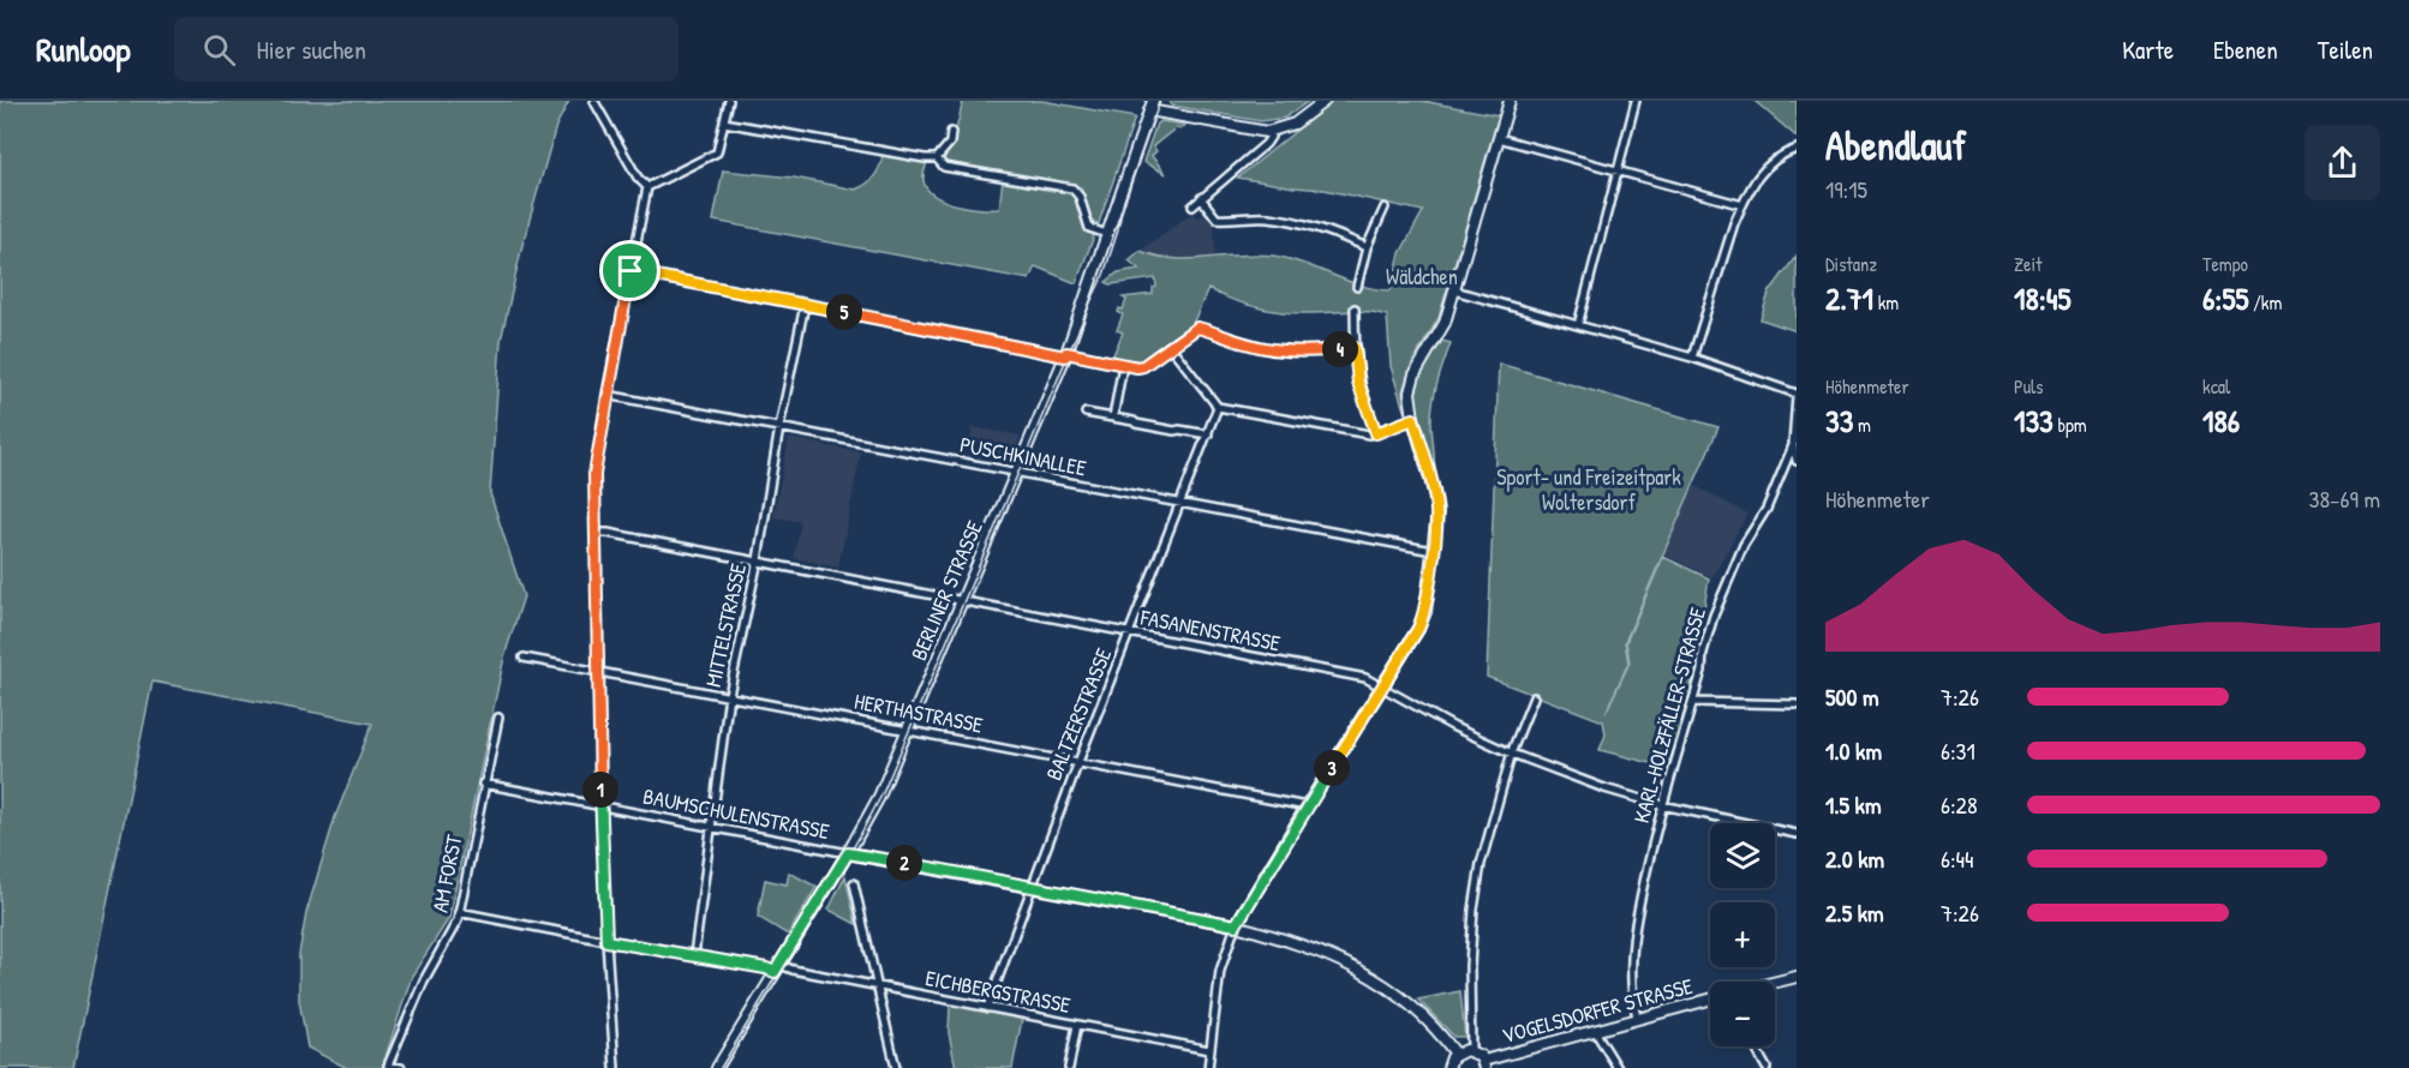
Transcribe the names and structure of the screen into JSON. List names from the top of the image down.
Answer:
{
  "streets": {
    "street": [
      "PUSCHKINALLEE",
      "BERLINER STRASSE",
      "MITTELSTRASSE",
      "FASANENSTRASSE",
      "HERTHASTRASSE",
      "BALTZERSTRASSE",
      "KARL-HOLZFÄLLER-STRASSE",
      "BAUMSCHULENSTRASSE",
      "AM FORST",
      "EICHBERGSTRASSE",
      "VOGELSDORFER STRASSE"
    ]
  },
  "crossings": [
    ["PUSCHKINALLEE", "BERLINER STRASSE"],
    ["PUSCHKINALLEE", "MITTELSTRASSE"],
    ["PUSCHKINALLEE", "BALTZERSTRASSE"],
    ["BERLINER STRASSE", "FASANENSTRASSE"],
    ["BERLINER STRASSE", "HERTHASTRASSE"],
    ["BERLINER STRASSE", "BAUMSCHULENSTRASSE"],
    ["BERLINER STRASSE", "EICHBERGSTRASSE"],
    ["MITTELSTRASSE", "FASANENSTRASSE"],
    ["MITTELSTRASSE", "HERTHASTRASSE"],
    ["MITTELSTRASSE", "BAUMSCHULENSTRASSE"],
    ["MITTELSTRASSE", "EICHBERGSTRASSE"],
    ["FASANENSTRASSE", "BALTZERSTRASSE"],
    ["FASANENSTRASSE", "KARL-HOLZFÄLLER-STRASSE"],
    ["HERTHASTRASSE", "BALTZERSTRASSE"],
    ["BALTZERSTRASSE", "BAUMSCHULENSTRASSE"],
    ["BALTZERSTRASSE", "EICHBERGSTRASSE"],
    ["KARL-HOLZFÄLLER-STRASSE", "VOGELSDORFER STRASSE"],
    ["BAUMSCHULENSTRASSE", "AM FORST"],
    ["AM FORST", "EICHBERGSTRASSE"]
  ],
  "parks": ["Wäldchen", "Sport- und Freizeitpark Woltersdorf"],
  "page": {
    "header": "Runloop",
    "search": "Hier suchen",
    "nav": ["Karte", "Ebenen", "Teilen"],
    "heading": ["Abendlauf", "19:15"],
    "stats": [
      ["Distanz", "2.71 km"],
      ["Zeit", "18:45"],
      ["Tempo", "6:55 /km"],
      ["Höhenmeter", "33 m"],
      ["Puls", "133 bpm"],
      ["kcal", "186"]
    ],
    "pins": [
      "5",
      "4",
      "3",
      "1",
      "2"
    ],
    "chart": ["Höhenmeter", "38–69 m"],
    "list": [
      {
        "name": "500 m",
        "note": "7:26"
      },
      {
        "name": "1.0 km",
        "note": "6:31"
      },
      {
        "name": "1.5 km",
        "note": "6:28"
      },
      {
        "name": "2.0 km",
        "note": "6:44"
      },
      {
        "name": "2.5 km",
        "note": "7:26"
      }
    ],
    "map_buttons": ["+", "−"]
  }
}
